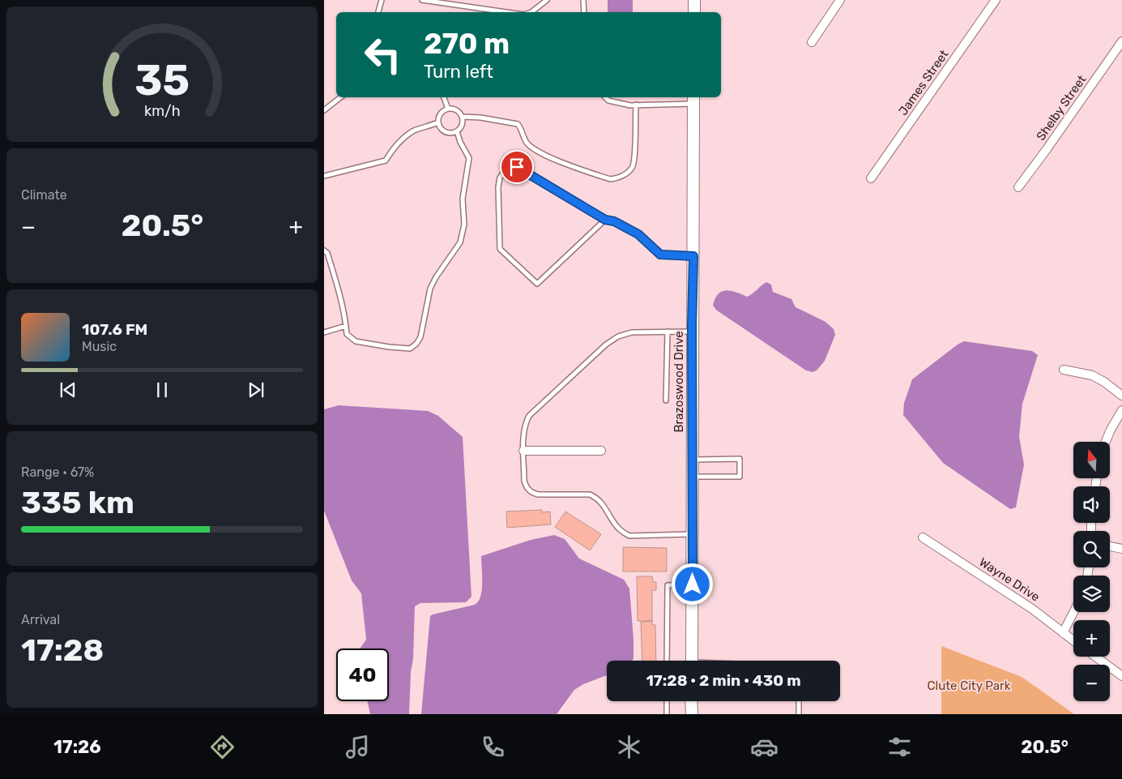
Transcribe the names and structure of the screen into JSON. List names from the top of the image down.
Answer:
{
  "streets": {
    "street": [
      "James Street",
      "Shelby Street",
      "Brazoswood Drive",
      "Wayne Drive"
    ]
  },
  "parks": ["Clute City Park"],
  "north": "top",
  "page": {
    "turn": ["270 m", "Turn left"],
    "tile": [
      "Climate",
      ["Range · 67%", "335 km"],
      ["Arrival", "17:28"]
    ],
    "heat": ["−", "20.5°", "+"],
    "song": ["107.6 FM", "Music"],
    "map_buttons": ["+", "−"],
    "limit": "40",
    "trip": "17:28 · 2 min · 430 m",
    "tabs": ["17:26", "20.5°"],
    "gauge": ["35", "km/h"]
  }
}
